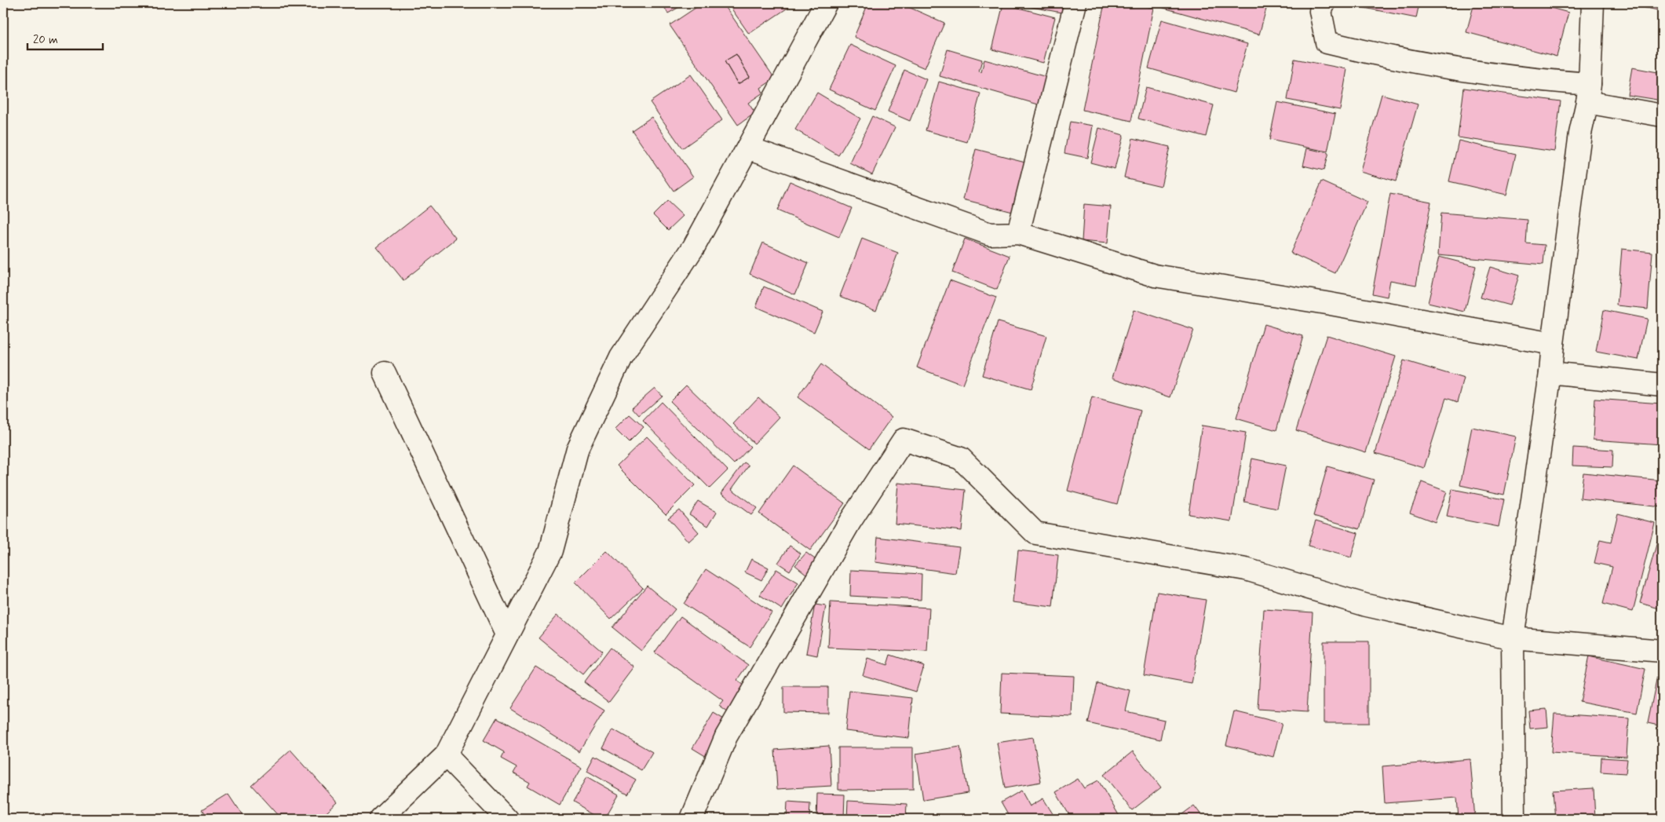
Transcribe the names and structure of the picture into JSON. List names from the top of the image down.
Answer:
{
  "scale_bar": "20 m"
}
